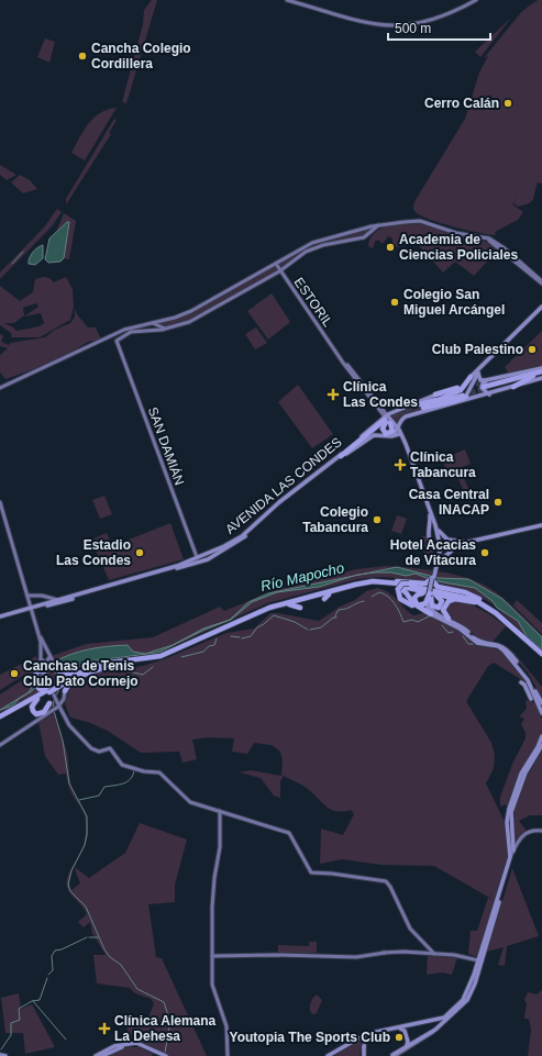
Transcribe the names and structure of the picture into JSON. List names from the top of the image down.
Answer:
{
  "streets": {
    "main road": ["ESTORIL", "SAN DAMIÁN", "AVENIDA LAS CONDES"]
  },
  "crossings": [
    ["SAN DAMIÁN", "AVENIDA LAS CONDES"]
  ],
  "water": ["Río Mapocho"],
  "places": {
    "other": [
      "Cancha Colegio Cordillera",
      "Cerro Calán",
      "Academia de Ciencias Policiales",
      "Colegio San Miguel Arcángel",
      "Club Palestino",
      "Casa Central INACAP",
      "Colegio Tabancura",
      "Estadio Las Condes",
      "Hotel Acacias de Vitacura",
      "Canchas de Tenis Club Pato Cornejo",
      "Youtopia The Sports Club"
    ],
    "health": ["Clínica Las Condes", "Clínica Tabancura", "Clínica Alemana La Dehesa"]
  },
  "scale_bar": "500 m"
}
